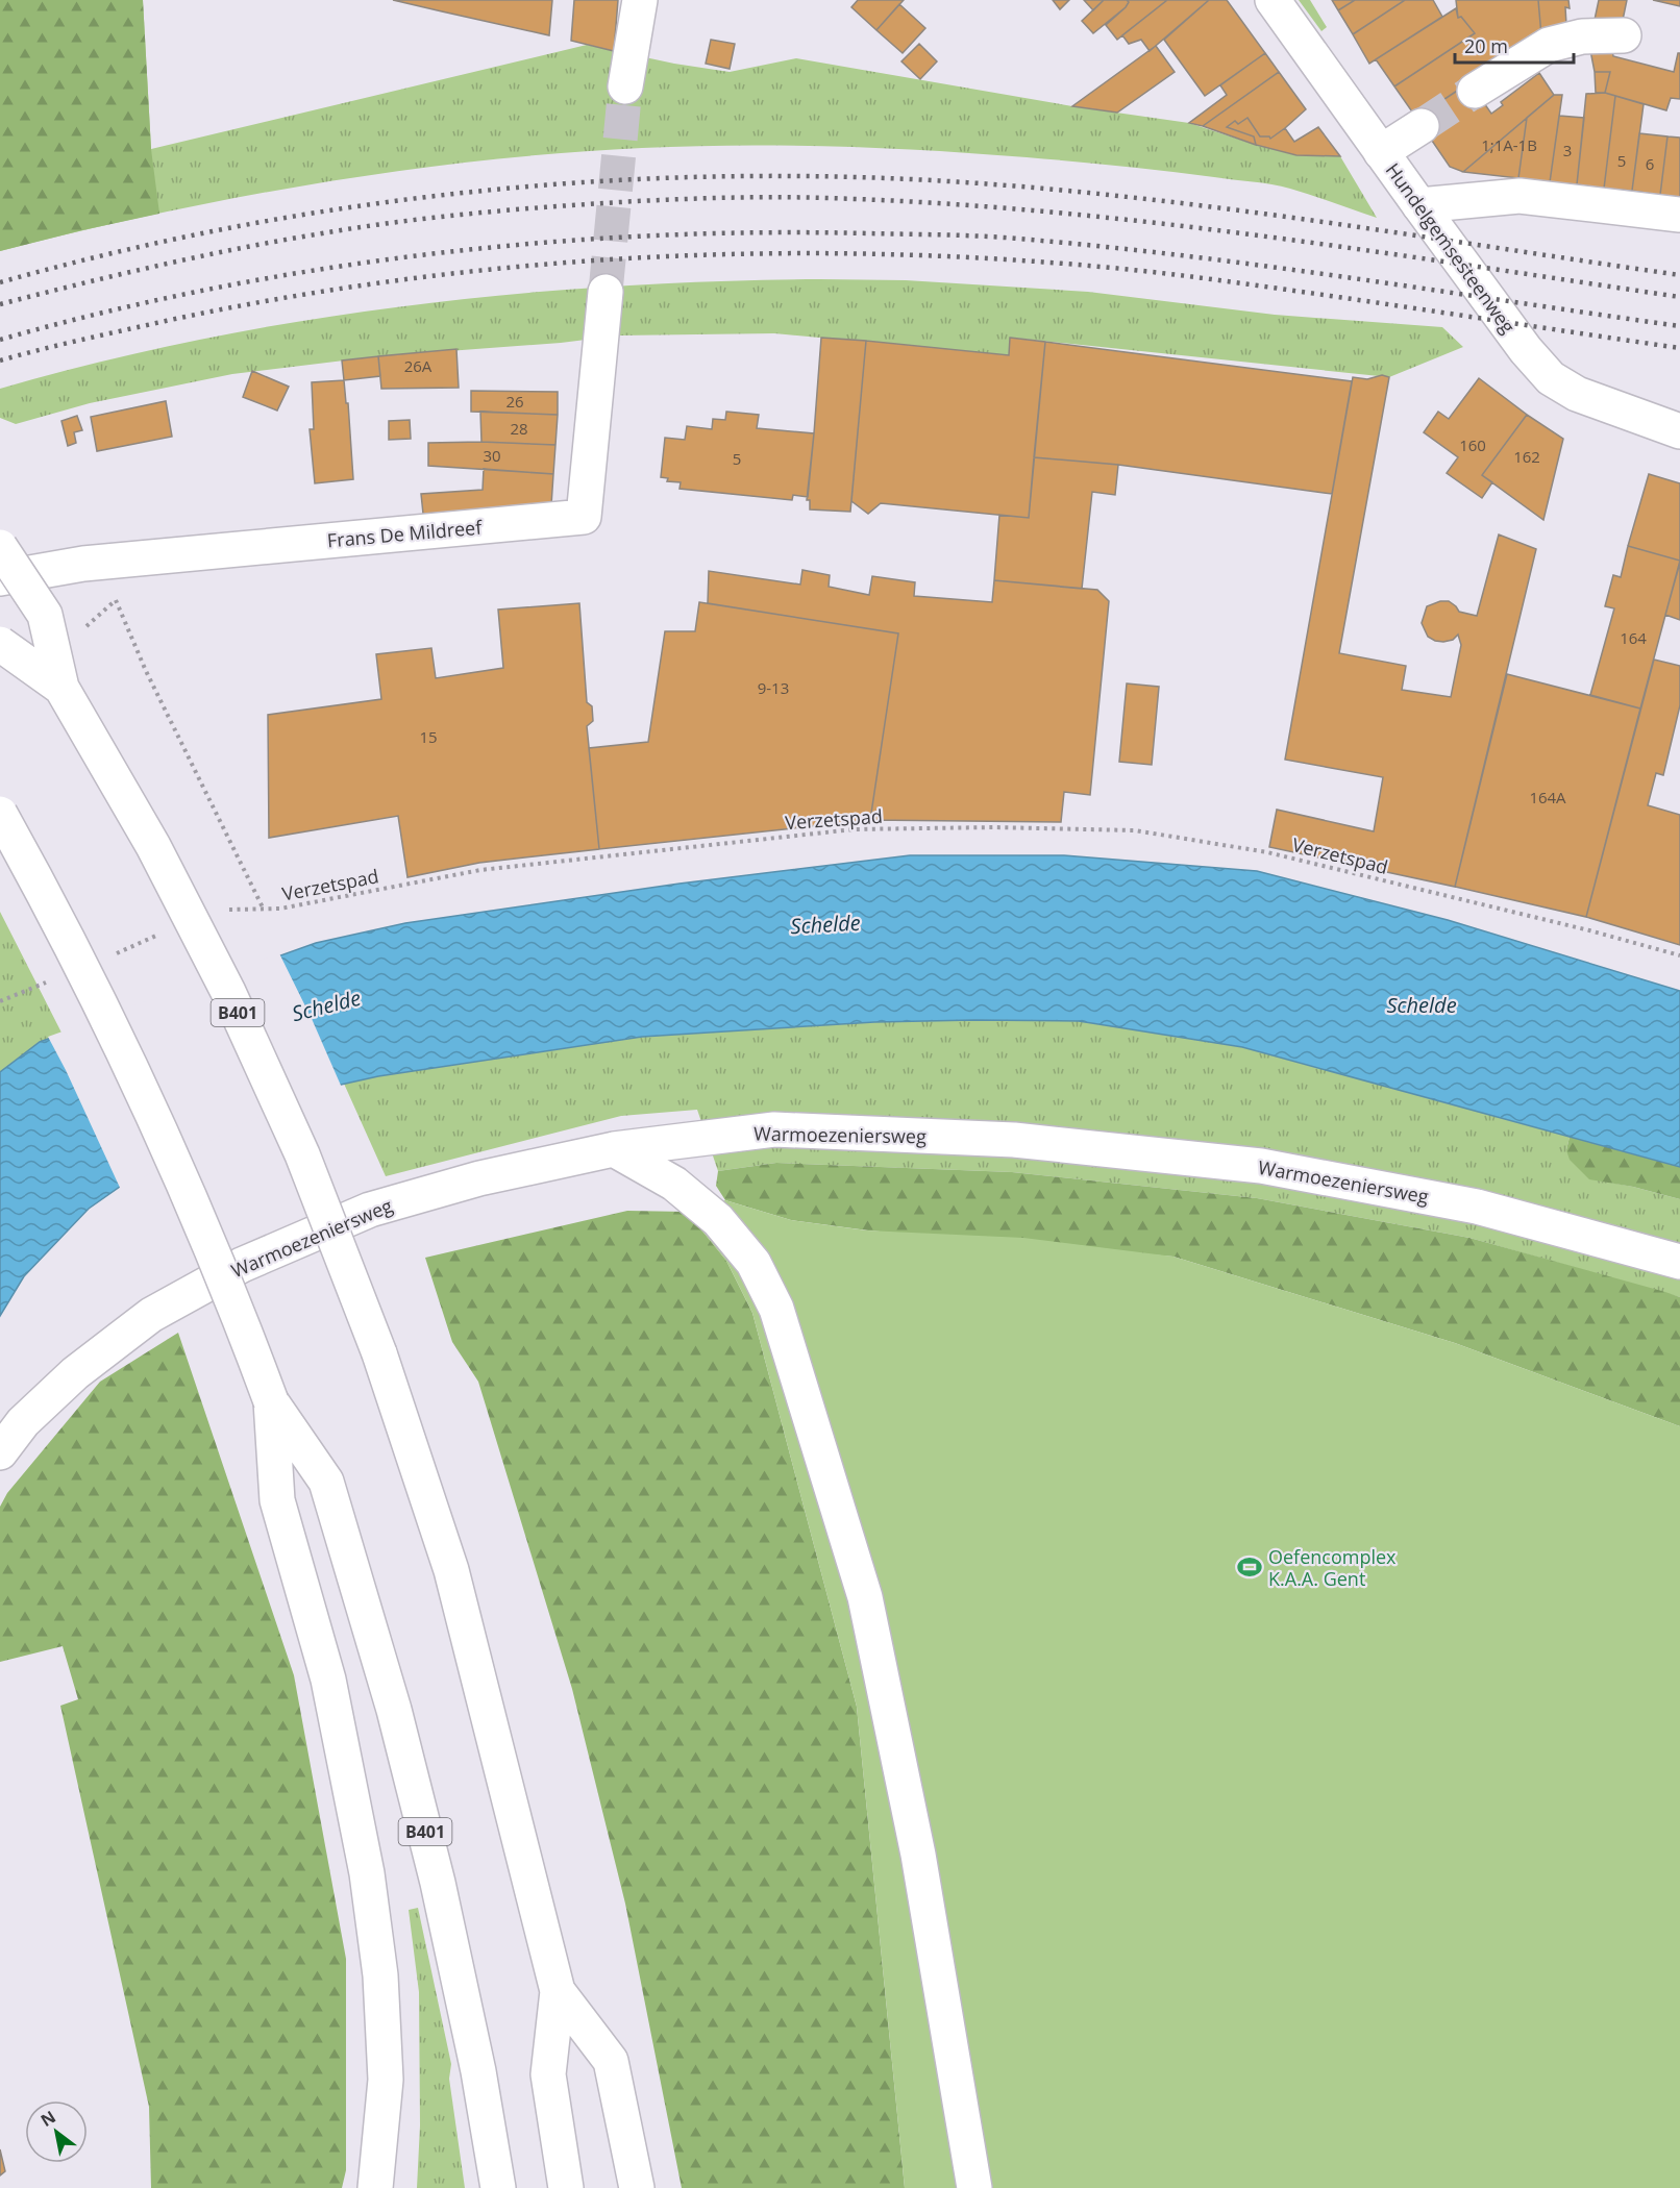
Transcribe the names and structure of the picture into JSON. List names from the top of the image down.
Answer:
{
  "streets": {
    "main road": [
      "Hundelgemsesteenweg",
      "Frans De Mildreef",
      "B401",
      "Warmoezeniersweg"
    ],
    "path": ["Verzetspad"]
  },
  "water": ["Schelde"],
  "places": {
    "sports": ["Oefencomplex K.A.A. Gent"]
  },
  "house_numbers": [
    "1;1A-1B",
    "3",
    "5",
    "6",
    "26A",
    "26",
    "28",
    "160",
    "30",
    "162",
    "5",
    "164",
    "9-13",
    "15",
    "164A"
  ],
  "scale_bar": "20 m",
  "north": "top left"
}
